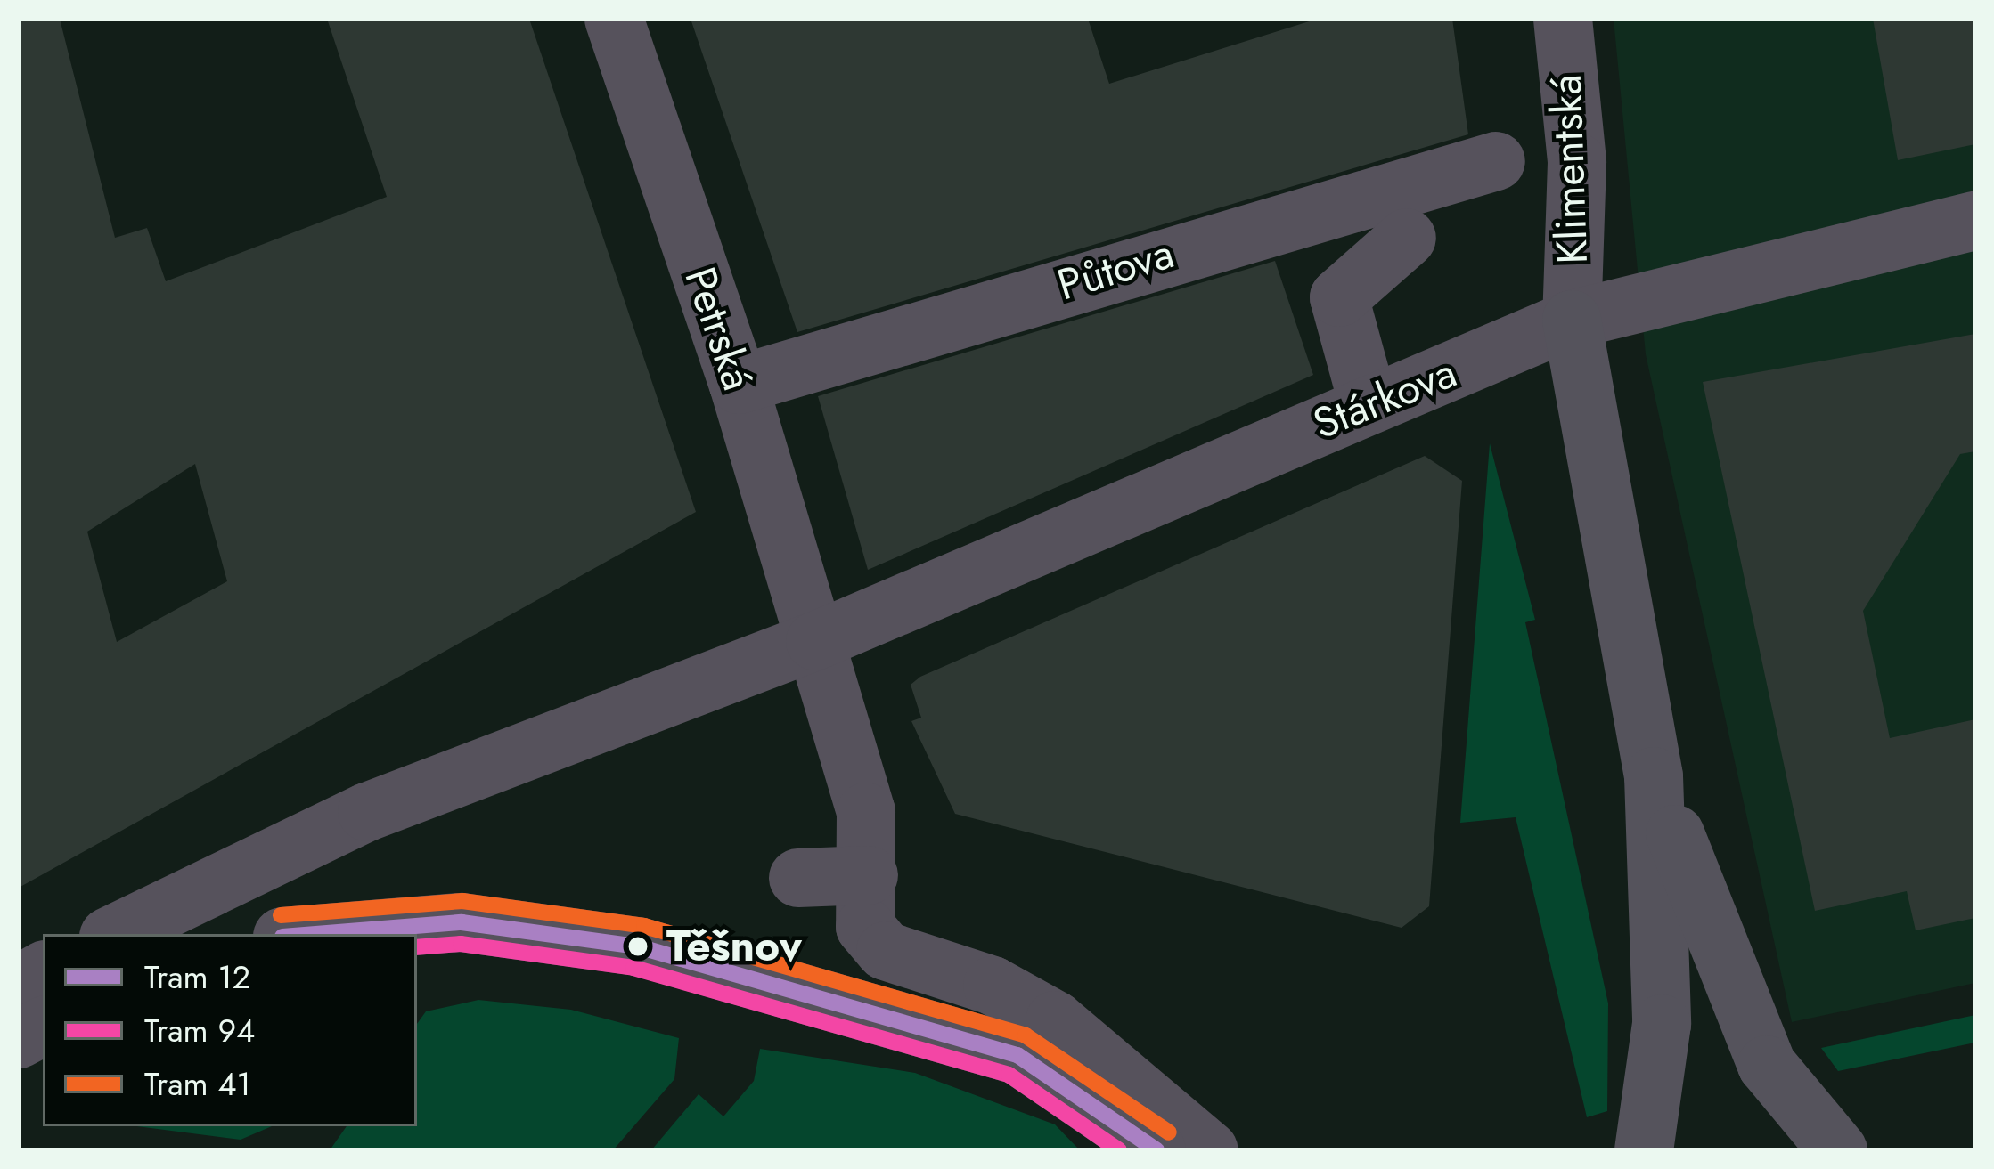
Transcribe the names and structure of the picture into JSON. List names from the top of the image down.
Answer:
{
  "streets": {
    "street": [
      "Klimentská",
      "Půtova",
      "Petrská",
      "Stárkova"
    ]
  },
  "crossings": [
    ["Klimentská", "Stárkova"],
    ["Půtova", "Petrská"],
    ["Petrská", "Stárkova"]
  ],
  "places": ["Těšnov"],
  "lines": ["tram line 41", "tram line 12", "tram line 94"],
  "legend": ["Tram 12", "Tram 94", "Tram 41"]
}
